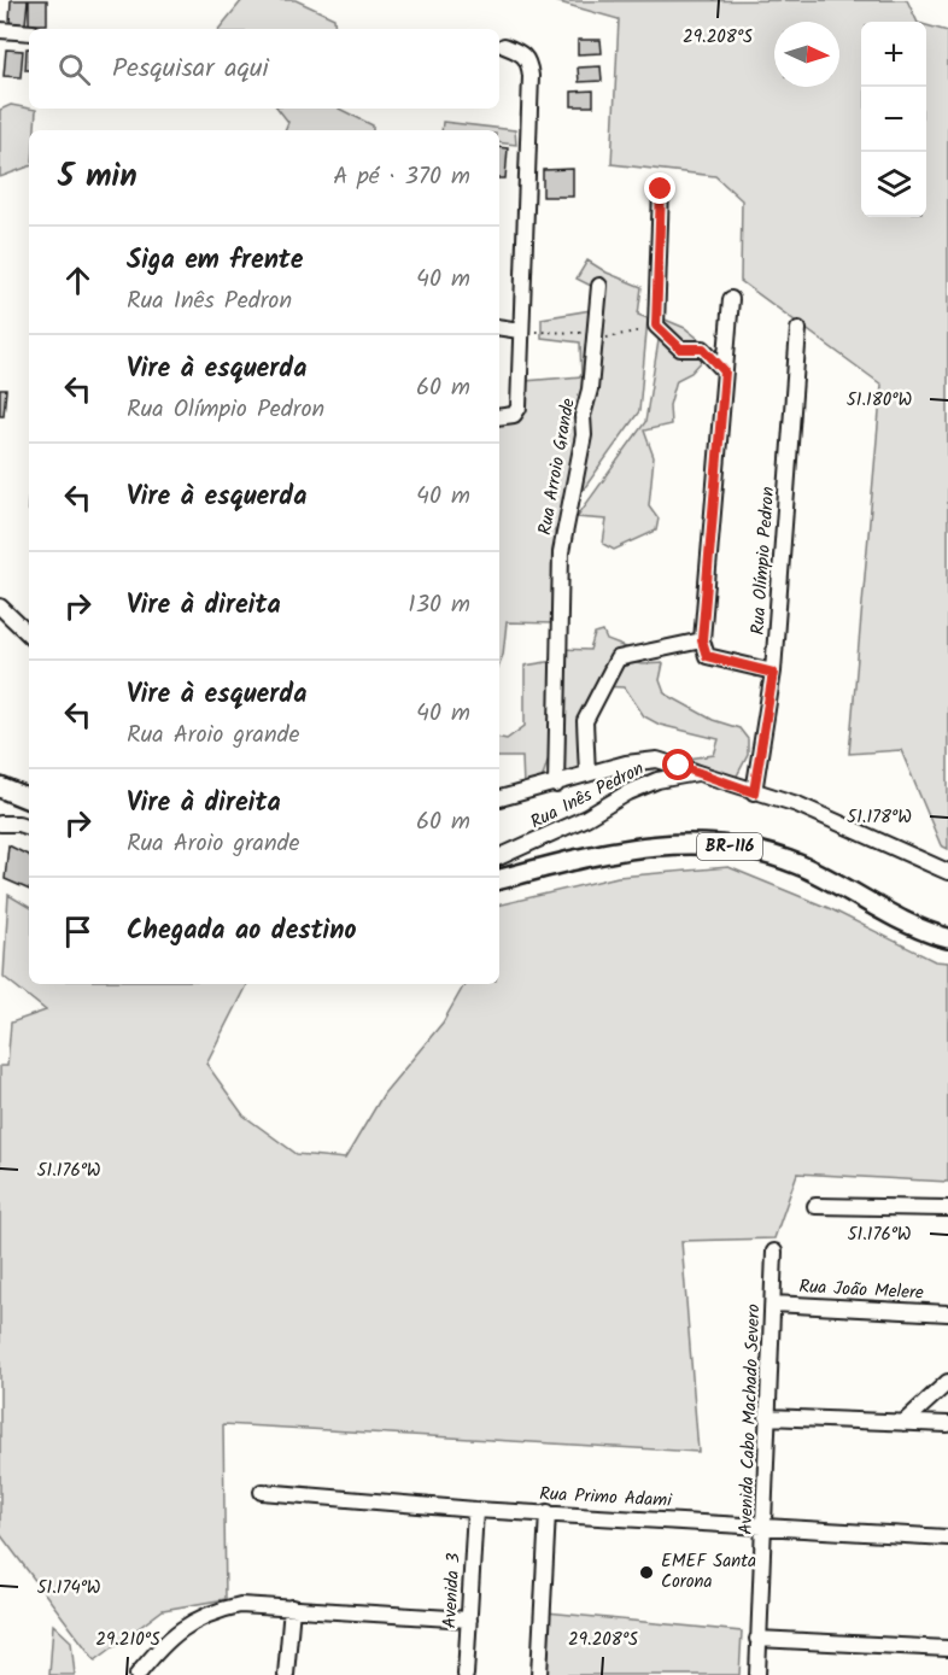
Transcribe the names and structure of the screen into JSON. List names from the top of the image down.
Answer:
{
  "streets": {
    "main road": ["BR-116"],
    "street": [
      "Rua Arroio Grande",
      "Rua Olímpio Pedron",
      "Rua Inês Pedron",
      "Rua João Melere",
      "Avenida Cabo Machado Severo",
      "Rua Primo Adami",
      "Avenida 3"
    ]
  },
  "crossings": [
    ["Rua Arroio Grande", "Rua Inês Pedron"],
    ["Rua Olímpio Pedron", "Rua Inês Pedron"],
    ["Rua João Melere", "Avenida Cabo Machado Severo"],
    ["Avenida Cabo Machado Severo", "Rua Primo Adami"],
    ["Rua Primo Adami", "Avenida 3"]
  ],
  "places": ["EMEF Santa Corona"],
  "north": "right",
  "page": {
    "map_buttons": ["+", "−"],
    "search": "Pesquisar aqui",
    "heading": ["5 min", "A pé · 370 m"],
    "list": [
      ["Siga em frente", "Rua Inês Pedron", "40 m"],
      ["Vire à esquerda", "Rua Olímpio Pedron", "60 m"],
      ["Vire à esquerda", "40 m"],
      ["Vire à direita", "130 m"],
      ["Vire à esquerda", "Rua Aroio grande", "40 m"],
      ["Vire à direita", "Rua Aroio grande", "60 m"],
      "Chegada ao destino"
    ]
  },
  "coordinates": [
    "29.208°S",
    "51.180°W",
    "51.178°W",
    "51.176°W",
    "51.174°W",
    "29.210°S"
  ]
}
